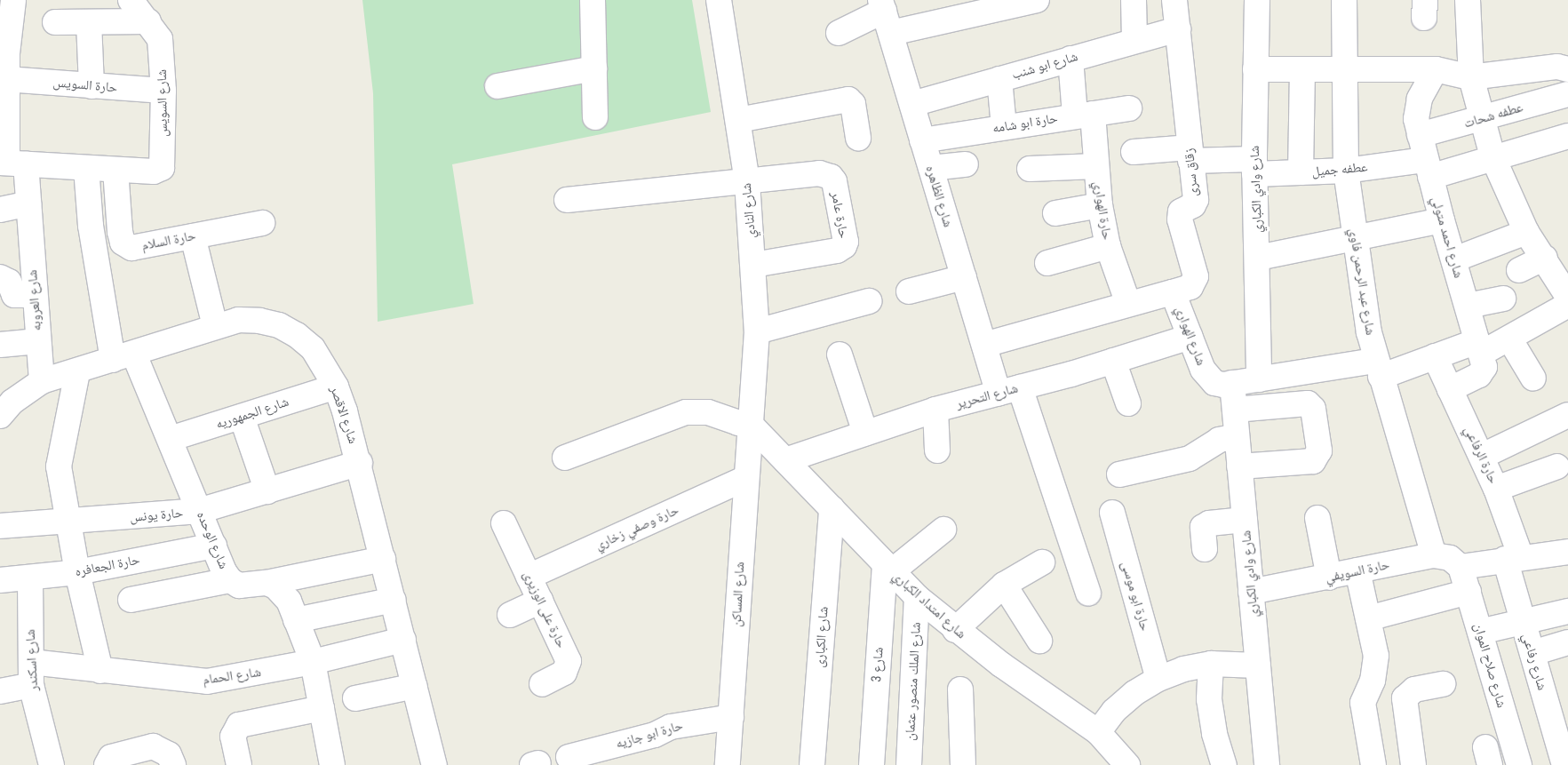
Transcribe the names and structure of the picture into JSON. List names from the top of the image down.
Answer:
{
  "streets": {
    "street": [
      "شارع ابو شنب",
      "حارة السويس",
      "شارع السويس",
      "عطفه شحات",
      "حارة ابو شامه",
      "عطفه جميل",
      "زقاق سرى",
      "شارع وادي الكباري",
      "شارع الظاهره",
      "شارع النادي",
      "حارة الهواري",
      "حارة عامر",
      "شارع احمد متولي",
      "حارة السلام",
      "شارع عبد الرحمن فاوي",
      "شارع العروبه",
      "شارع الهواري",
      "شارع التحرير",
      "شارع الجمهوريه",
      "شارع الاقصر",
      "حارة الرفاعي",
      "حارة يونس",
      "حارة وصفي زخاري",
      "شارع الوحده",
      "حارة الجعافره",
      "حارة السويفي",
      "شارع المساكن",
      "حارة ابو موسى",
      "شارع امتداد الكباري",
      "حارة على الوزيرى",
      "شارع الكبارى",
      "شارع اسكندر",
      "شارع رفاعي",
      "شارع 3",
      "شارع صلاح الموان",
      "شارع الحمام",
      "شارع الملك منصور عثمان",
      "حارة ابو جازيه"
    ]
  },
  "crossings": [
    ["شارع ابو شنب", "زقاق سرى"],
    ["شارع ابو شنب", "شارع الظاهره"],
    ["شارع ابو شنب", "حارة الهواري"],
    ["حارة السويس", "شارع السويس"],
    ["حارة السويس", "شارع العروبه"],
    ["شارع السويس", "حارة السلام"],
    ["عطفه شحات", "شارع احمد متولي"],
    ["حارة ابو شامه", "شارع الظاهره"],
    ["حارة ابو شامه", "حارة الهواري"],
    ["عطفه جميل", "زقاق سرى"],
    ["عطفه جميل", "شارع وادي الكباري"],
    ["عطفه جميل", "شارع احمد متولي"],
    ["عطفه جميل", "شارع عبد الرحمن فاوي"],
    ["زقاق سرى", "شارع الهواري"],
    ["شارع وادي الكباري", "شارع الهواري"],
    ["شارع وادي الكباري", "حارة السويفي"],
    ["شارع الظاهره", "شارع الهواري"],
    ["شارع الظاهره", "شارع التحرير"],
    ["شارع النادي", "حارة عامر"],
    ["شارع النادي", "شارع المساكن"],
    ["شارع النادي", "شارع امتداد الكباري"],
    ["حارة الهواري", "شارع الهواري"],
    ["شارع احمد متولي", "شارع الهواري"],
    ["شارع احمد متولي", "حارة الرفاعي"],
    ["شارع عبد الرحمن فاوي", "شارع الهواري"],
    ["شارع عبد الرحمن فاوي", "حارة السويفي"],
    ["شارع العروبه", "شارع الاقصر"],
    ["شارع الهواري", "شارع التحرير"],
    ["شارع الهواري", "حارة الرفاعي"],
    ["شارع التحرير", "شارع امتداد الكباري"],
    ["شارع الجمهوريه", "شارع الاقصر"],
    ["شارع الجمهوريه", "شارع الوحده"],
    ["شارع الاقصر", "حارة يونس"],
    ["شارع الاقصر", "شارع الوحده"],
    ["شارع الاقصر", "شارع الحمام"],
    ["حارة الرفاعي", "شارع رفاعي"],
    ["حارة يونس", "شارع الوحده"],
    ["حارة وصفي زخاري", "شارع المساكن"],
    ["حارة وصفي زخاري", "حارة على الوزيرى"],
    ["شارع الوحده", "حارة الجعافره"],
    ["حارة الجعافره", "شارع اسكندر"],
    ["حارة السويفي", "شارع صلاح الموان"],
    ["شارع المساكن", "شارع امتداد الكباري"],
    ["شارع المساكن", "حارة ابو جازيه"],
    ["شارع امتداد الكباري", "شارع الكبارى"],
    ["شارع امتداد الكباري", "شارع 3"],
    ["شارع امتداد الكباري", "شارع الملك منصور عثمان"],
    ["شارع اسكندر", "شارع الحمام"]
  ]
}
